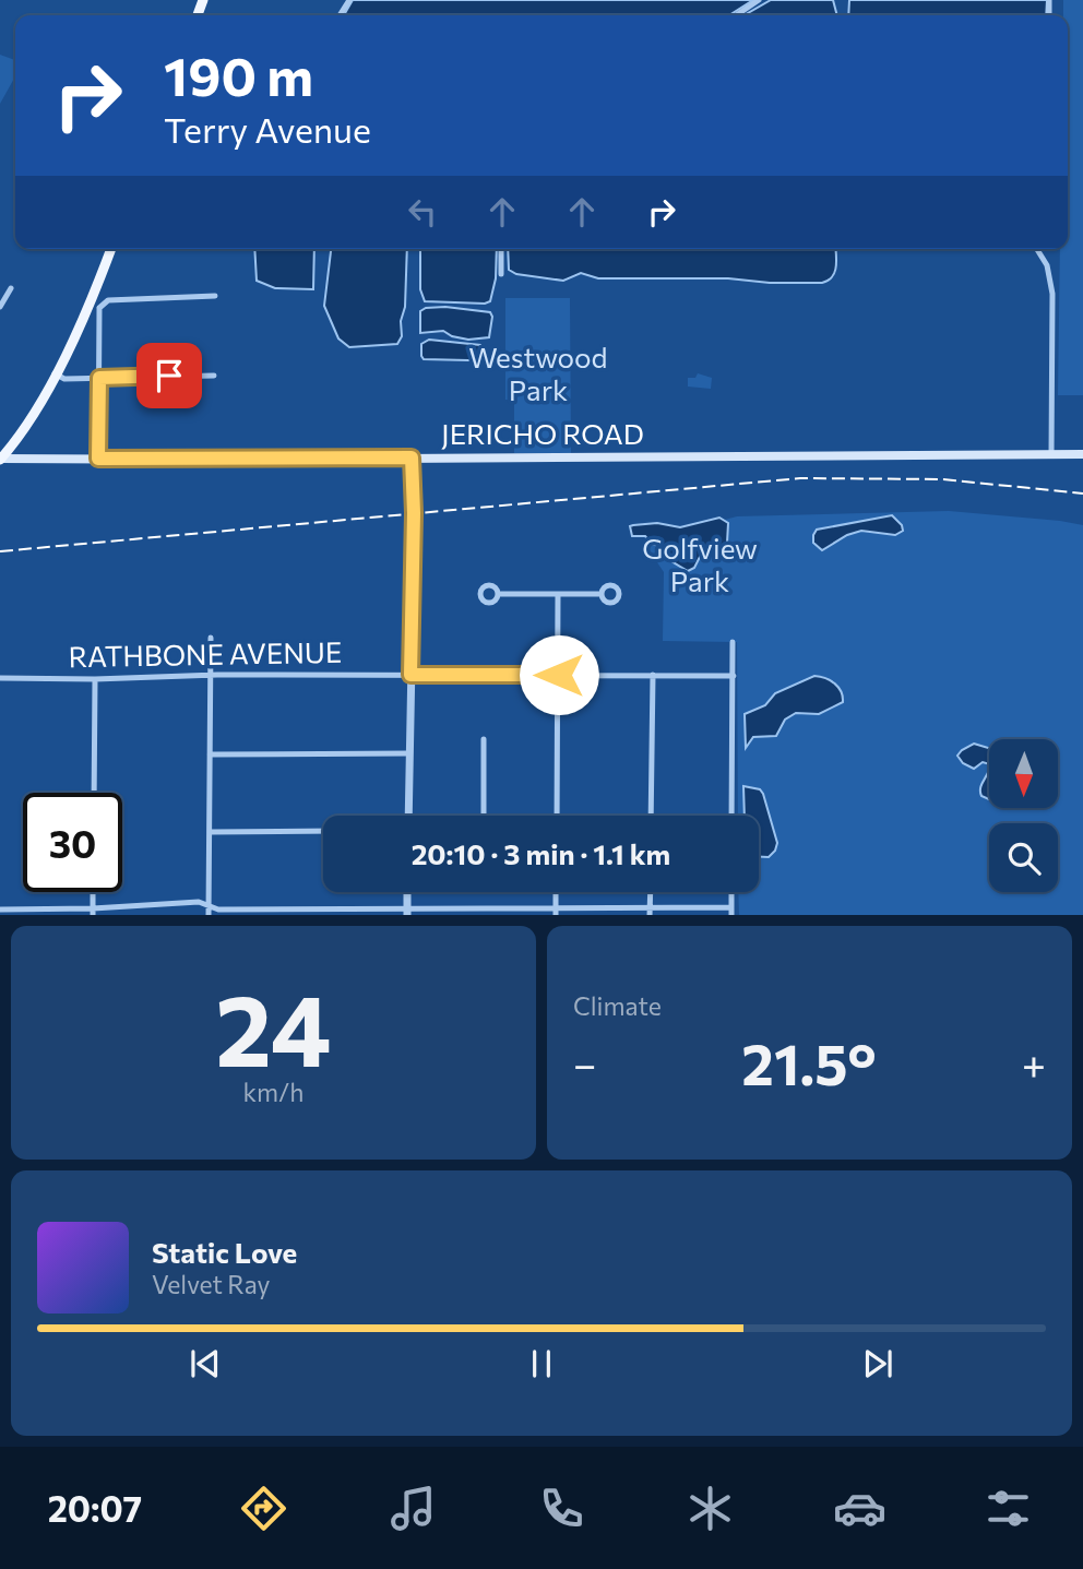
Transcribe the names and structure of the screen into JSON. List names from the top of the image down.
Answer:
{
  "streets": {
    "main road": ["JERICHO ROAD"],
    "street": ["RATHBONE AVENUE"]
  },
  "parks": ["Westwood Park", "Golfview Park"],
  "north": "bottom",
  "page": {
    "turn": ["190 m", "Terry Avenue"],
    "limit": "30",
    "trip": "20:10 · 3 min · 1.1 km",
    "tile": [
      ["24", "km/h"],
      "Climate"
    ],
    "heat": ["−", "21.5°", "+"],
    "song": ["Static Love", "Velvet Ray"],
    "tabs": "20:07"
  }
}
